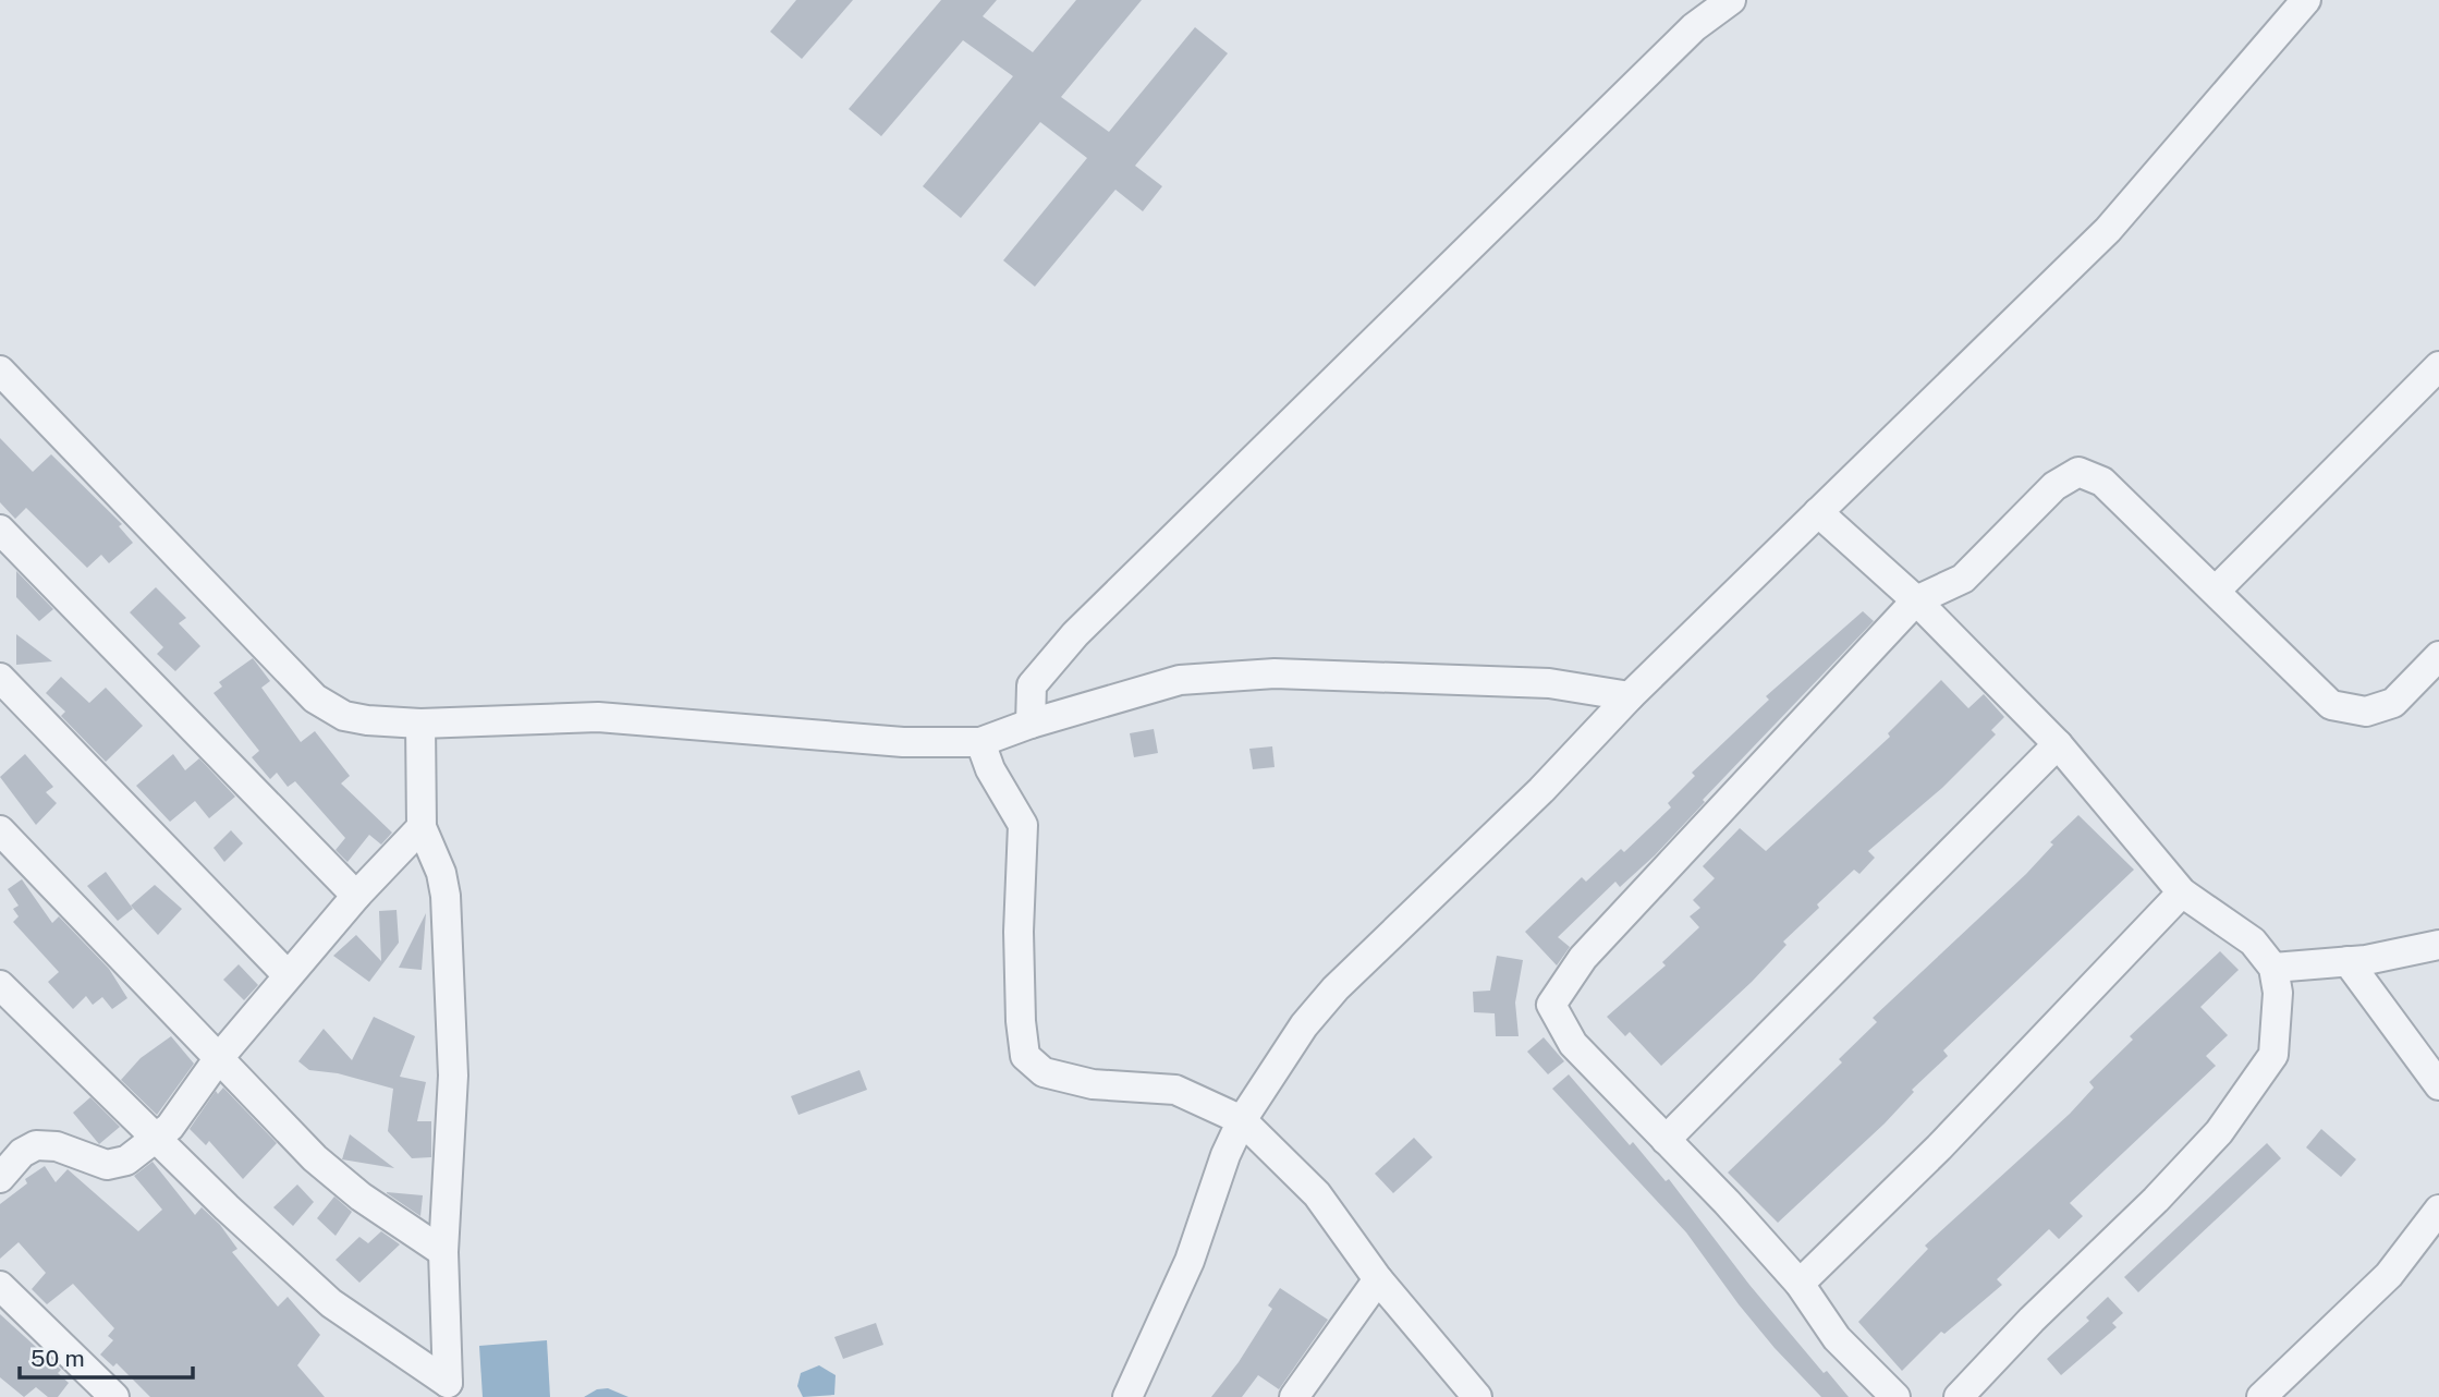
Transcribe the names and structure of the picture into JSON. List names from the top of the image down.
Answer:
{
  "scale_bar": "50 m"
}
